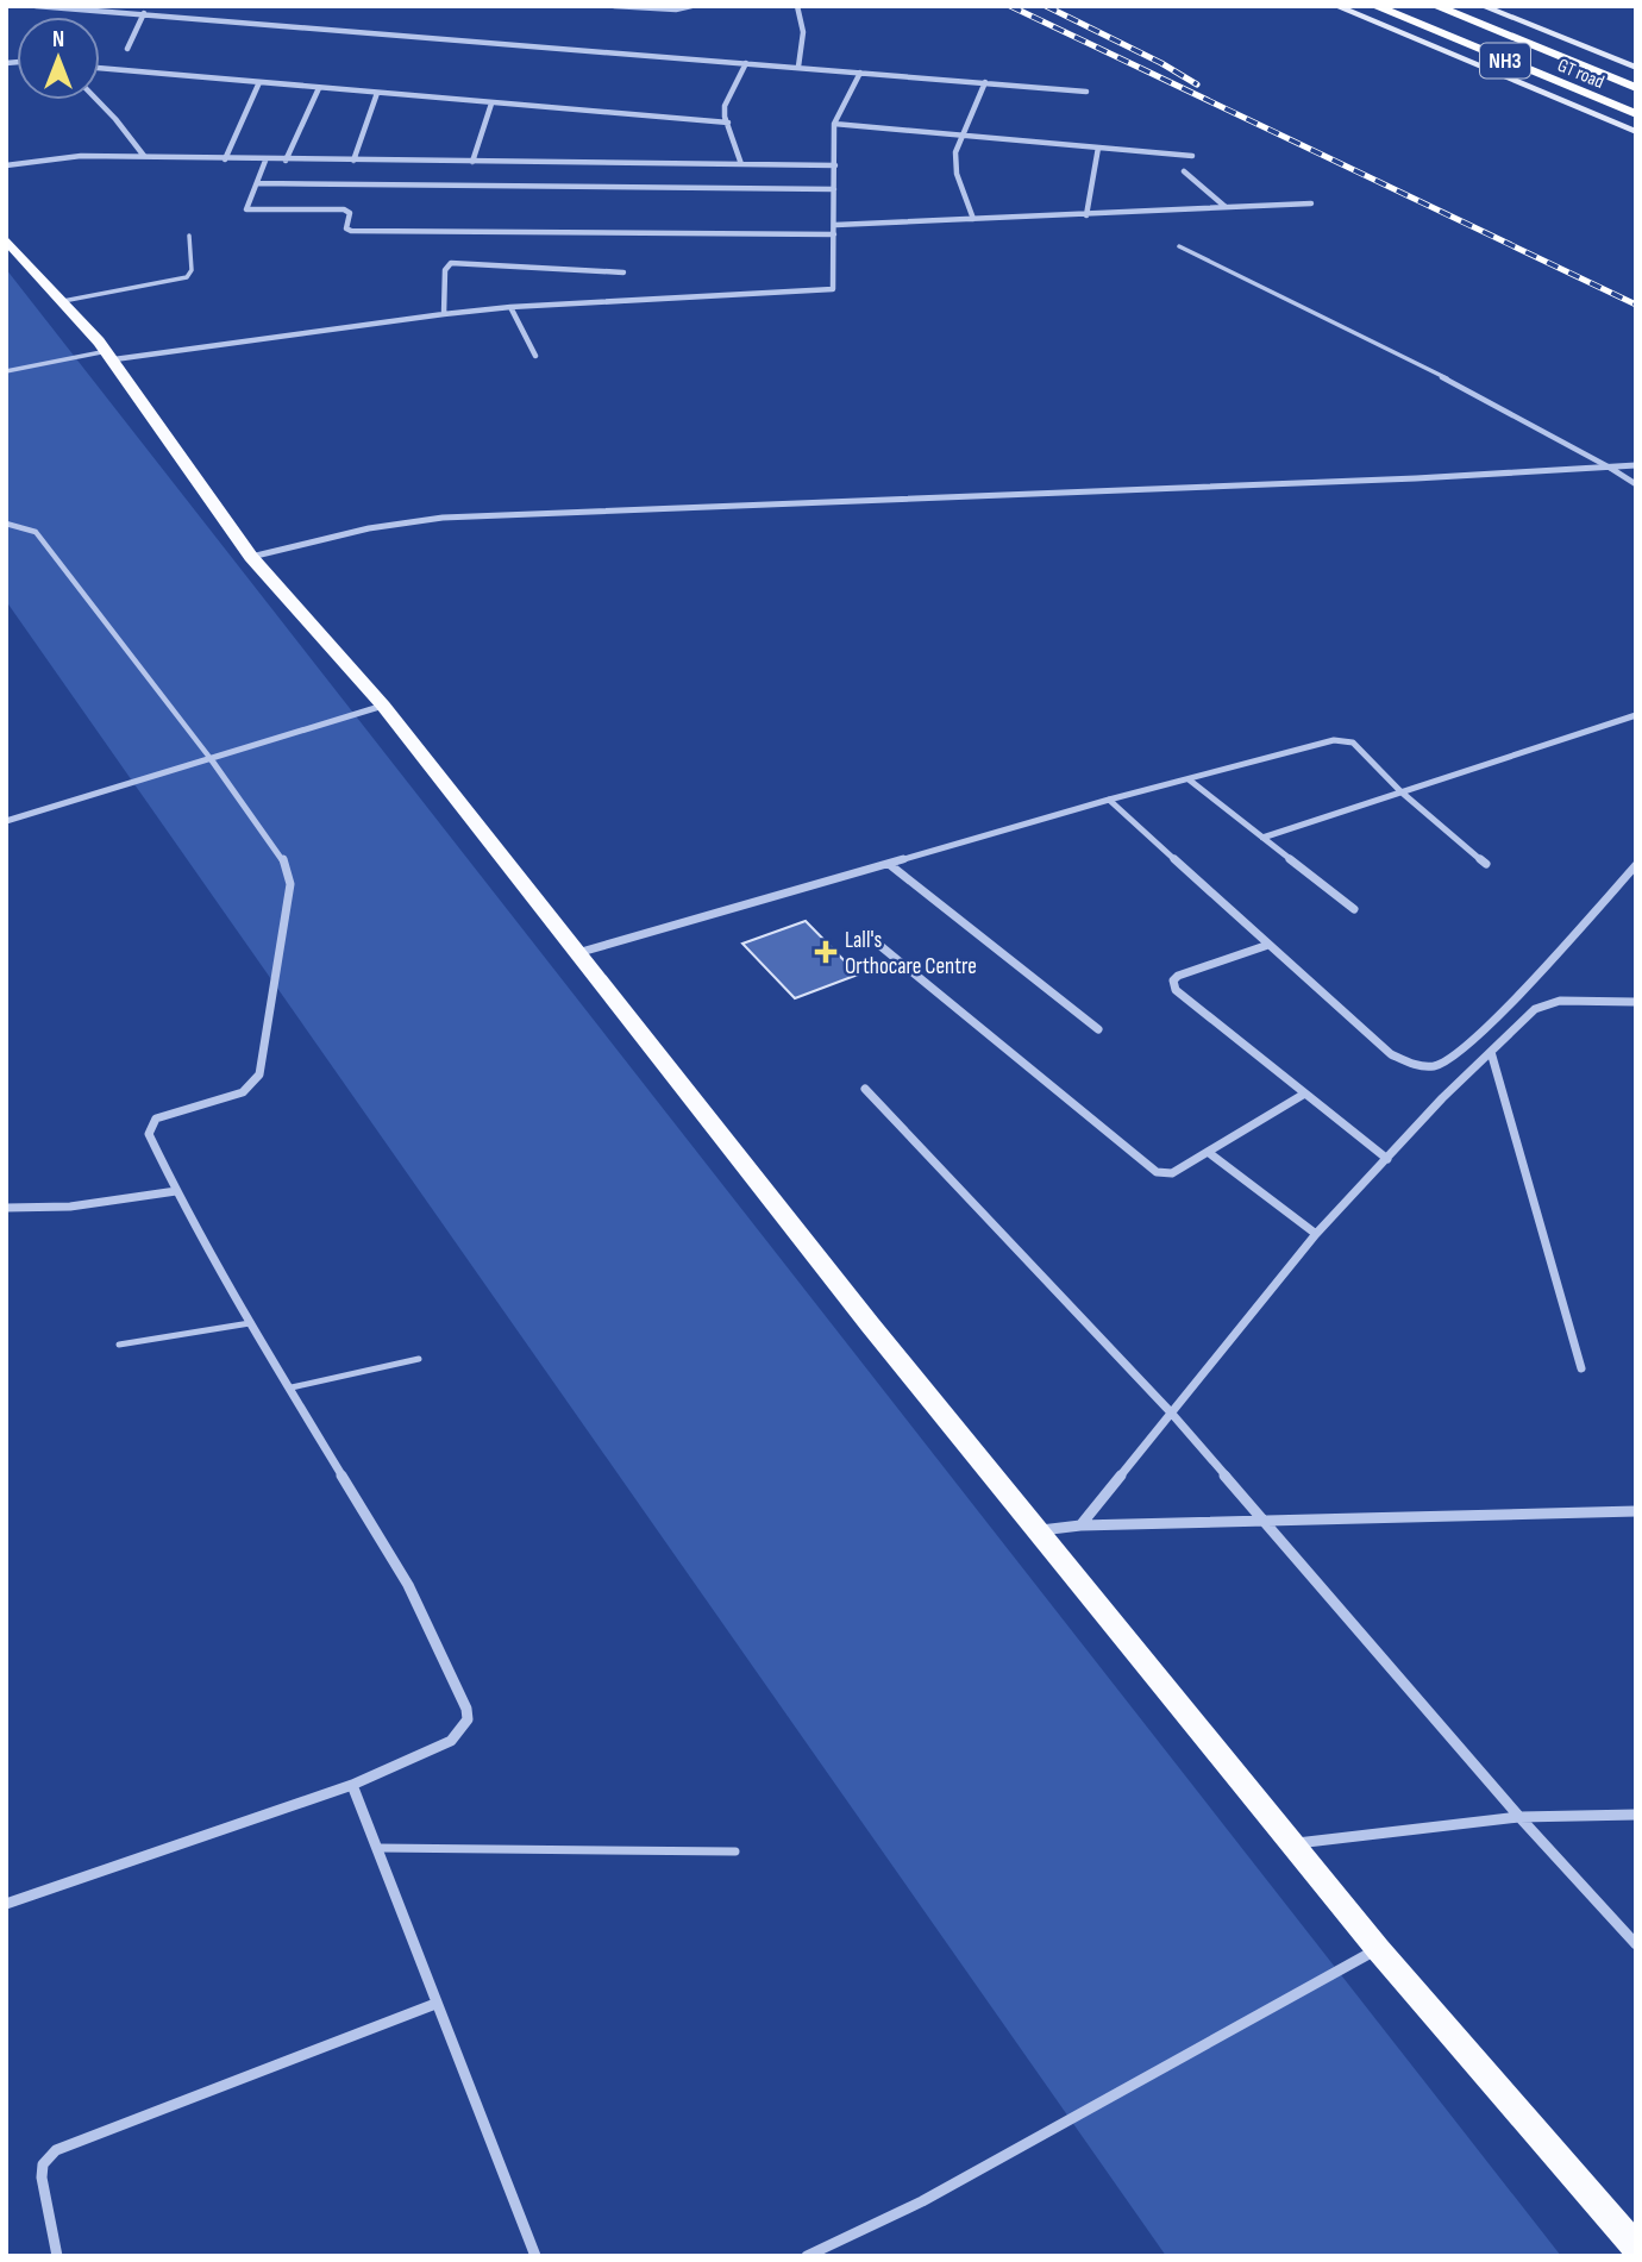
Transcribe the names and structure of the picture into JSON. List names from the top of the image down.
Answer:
{
  "streets": {
    "highway": ["NH3", "GT road"]
  },
  "places": {
    "health": ["Lall's Orthocare Centre"]
  },
  "north": "top"
}
